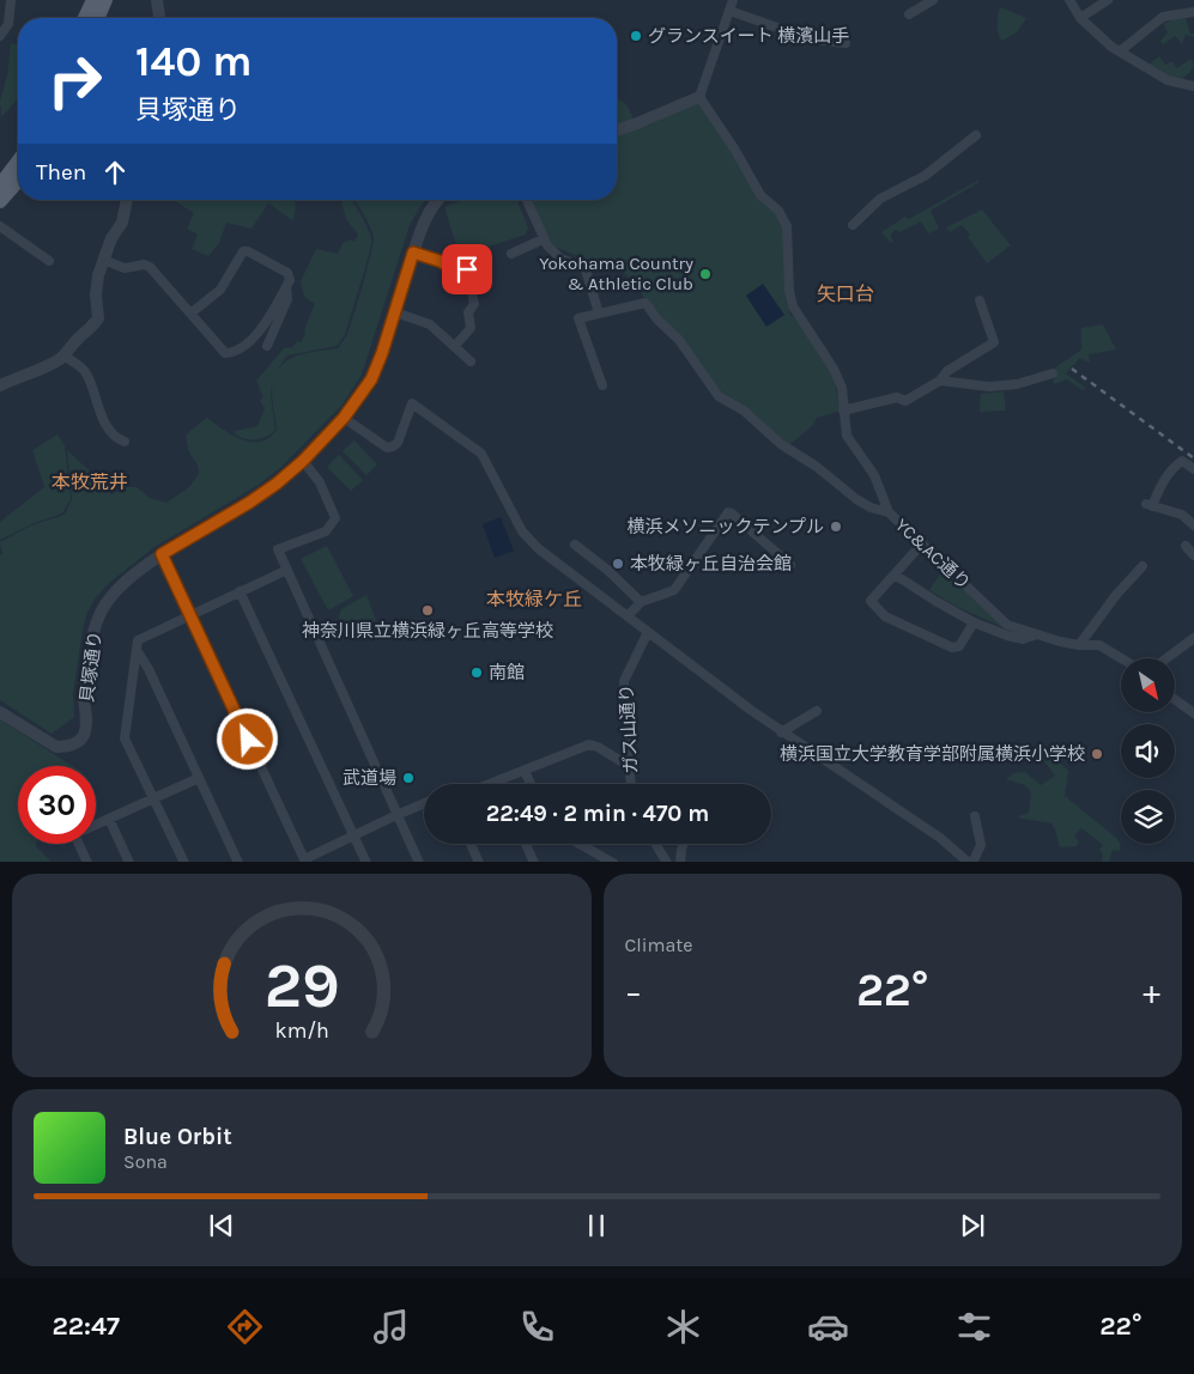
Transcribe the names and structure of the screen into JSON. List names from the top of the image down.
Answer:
{
  "streets": {
    "street": ["YC&AC通り", "貝塚通り", "ガス山通り"]
  },
  "districts": ["矢口台", "本牧荒井", "本牧緑ケ丘"],
  "places": [
    "グランスイート 横濱山手",
    "Yokohama Country & Athletic Club",
    "横浜メソニックテンプル",
    "本牧緑ヶ丘自治会館",
    "神奈川県立横浜緑ヶ丘高等学校",
    "南館",
    "横浜国立大学教育学部附属横浜小学校",
    "武道場"
  ],
  "north": "bottom right",
  "page": {
    "turn": ["140 m", "貝塚通り"],
    "then": "Then",
    "limit": "30",
    "trip": "22:49 · 2 min · 470 m",
    "tile": "Climate",
    "heat": ["−", "22°", "+"],
    "song": ["Blue Orbit", "Sona"],
    "tabs": ["22:47", "22°"],
    "gauge": ["29", "km/h"]
  }
}
